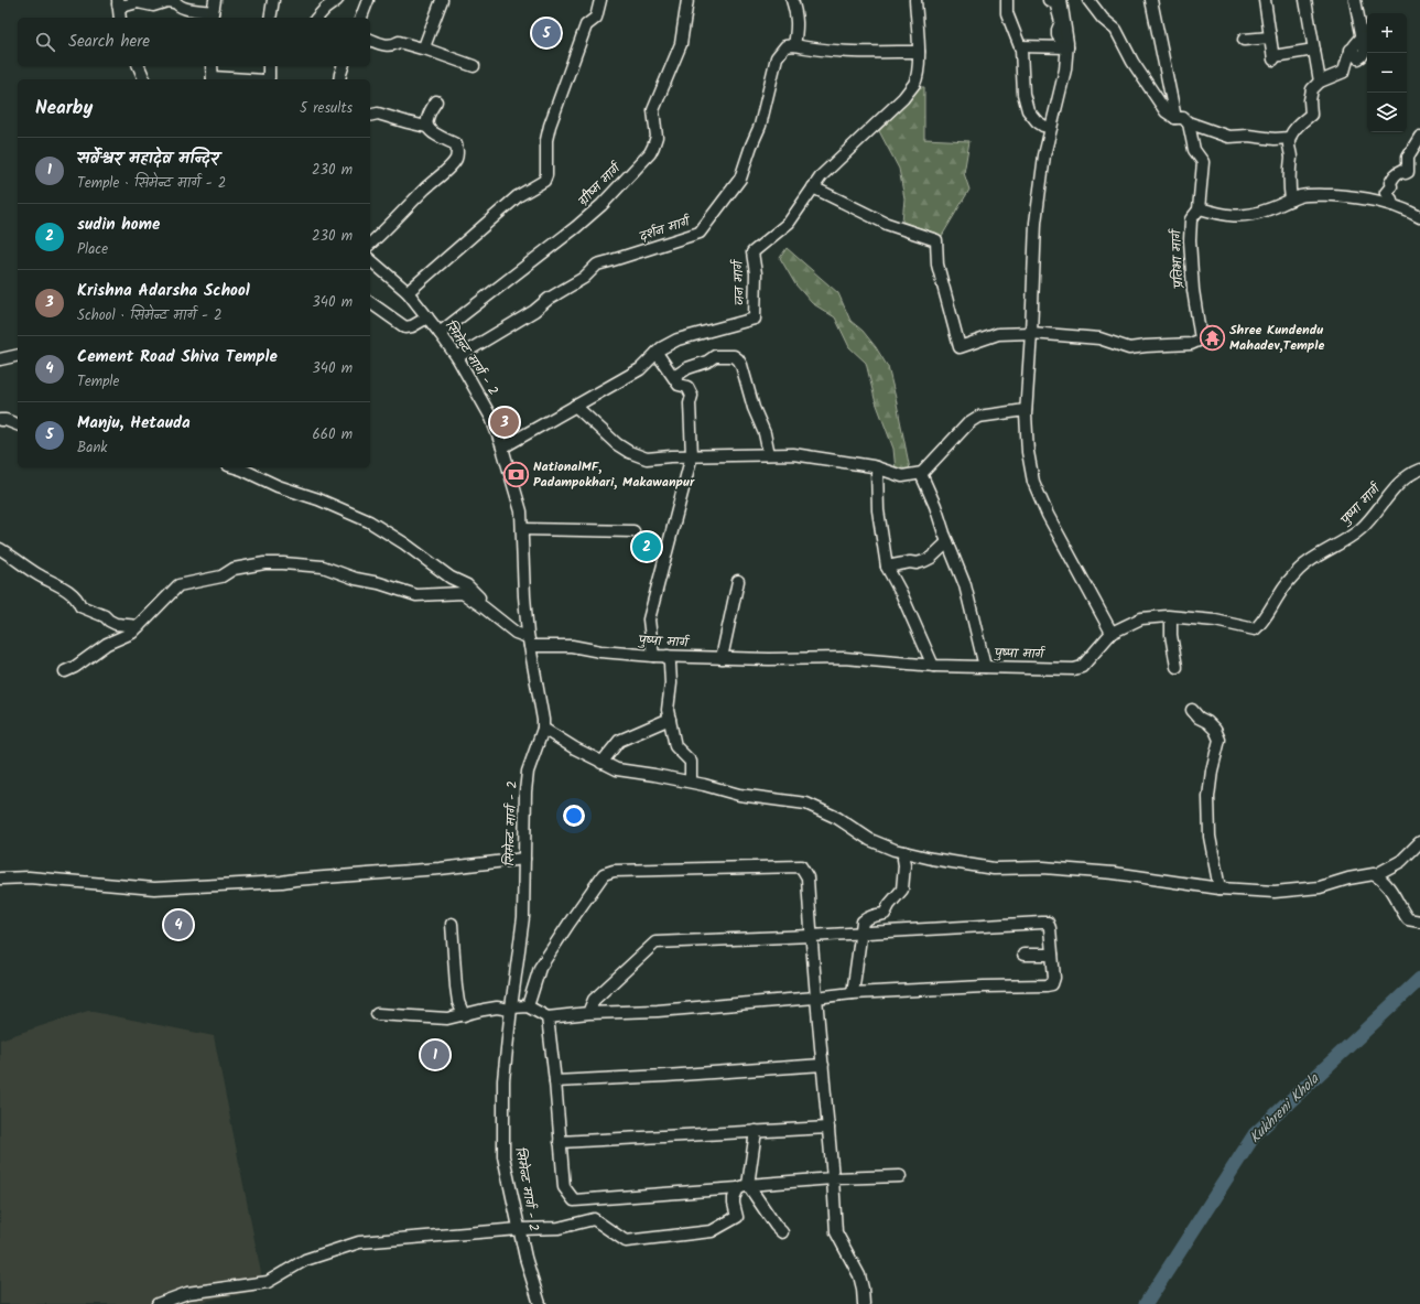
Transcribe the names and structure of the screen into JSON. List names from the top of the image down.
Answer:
{
  "streets": {
    "street": [
      "ग्रीष्म मार्ग",
      "दर्शन मार्ग",
      "प्रतिभा मार्ग",
      "जन मार्ग",
      "सिमेन्ट मार्ग - 2",
      "पुष्पा मार्ग"
    ]
  },
  "crossings": [
    ["ग्रीष्म मार्ग", "सिमेन्ट मार्ग - 2"],
    ["दर्शन मार्ग", "सिमेन्ट मार्ग - 2"],
    ["जन मार्ग", "सिमेन्ट मार्ग - 2"],
    ["सिमेन्ट मार्ग - 2", "पुष्पा मार्ग"]
  ],
  "water": ["Kukhreni Khola"],
  "places": {
    "temple": ["Shree Kundendu Mahadev,Temple"],
    "bank": ["NationalMF, Padampokhari, Makawanpur"]
  },
  "page": {
    "map_buttons": ["+", "−"],
    "pins": [
      "5",
      "3",
      "2",
      "4",
      "1"
    ],
    "search": "Search here",
    "heading": ["Nearby", "5 results"],
    "list": [
      {
        "mark": "1",
        "name": "सर्वेश्वर महादेव मन्दिर",
        "note": "Temple · सिमेन्ट मार्ग - 2",
        "value": "230 m"
      },
      {
        "mark": "2",
        "name": "sudin home",
        "note": "Place",
        "value": "230 m"
      },
      {
        "mark": "3",
        "name": "Krishna Adarsha School",
        "note": "School · सिमेन्ट मार्ग - 2",
        "value": "340 m"
      },
      {
        "mark": "4",
        "name": "Cement Road Shiva Temple",
        "note": "Temple",
        "value": "340 m"
      },
      {
        "mark": "5",
        "name": "Manju, Hetauda",
        "note": "Bank",
        "value": "660 m"
      }
    ]
  }
}
